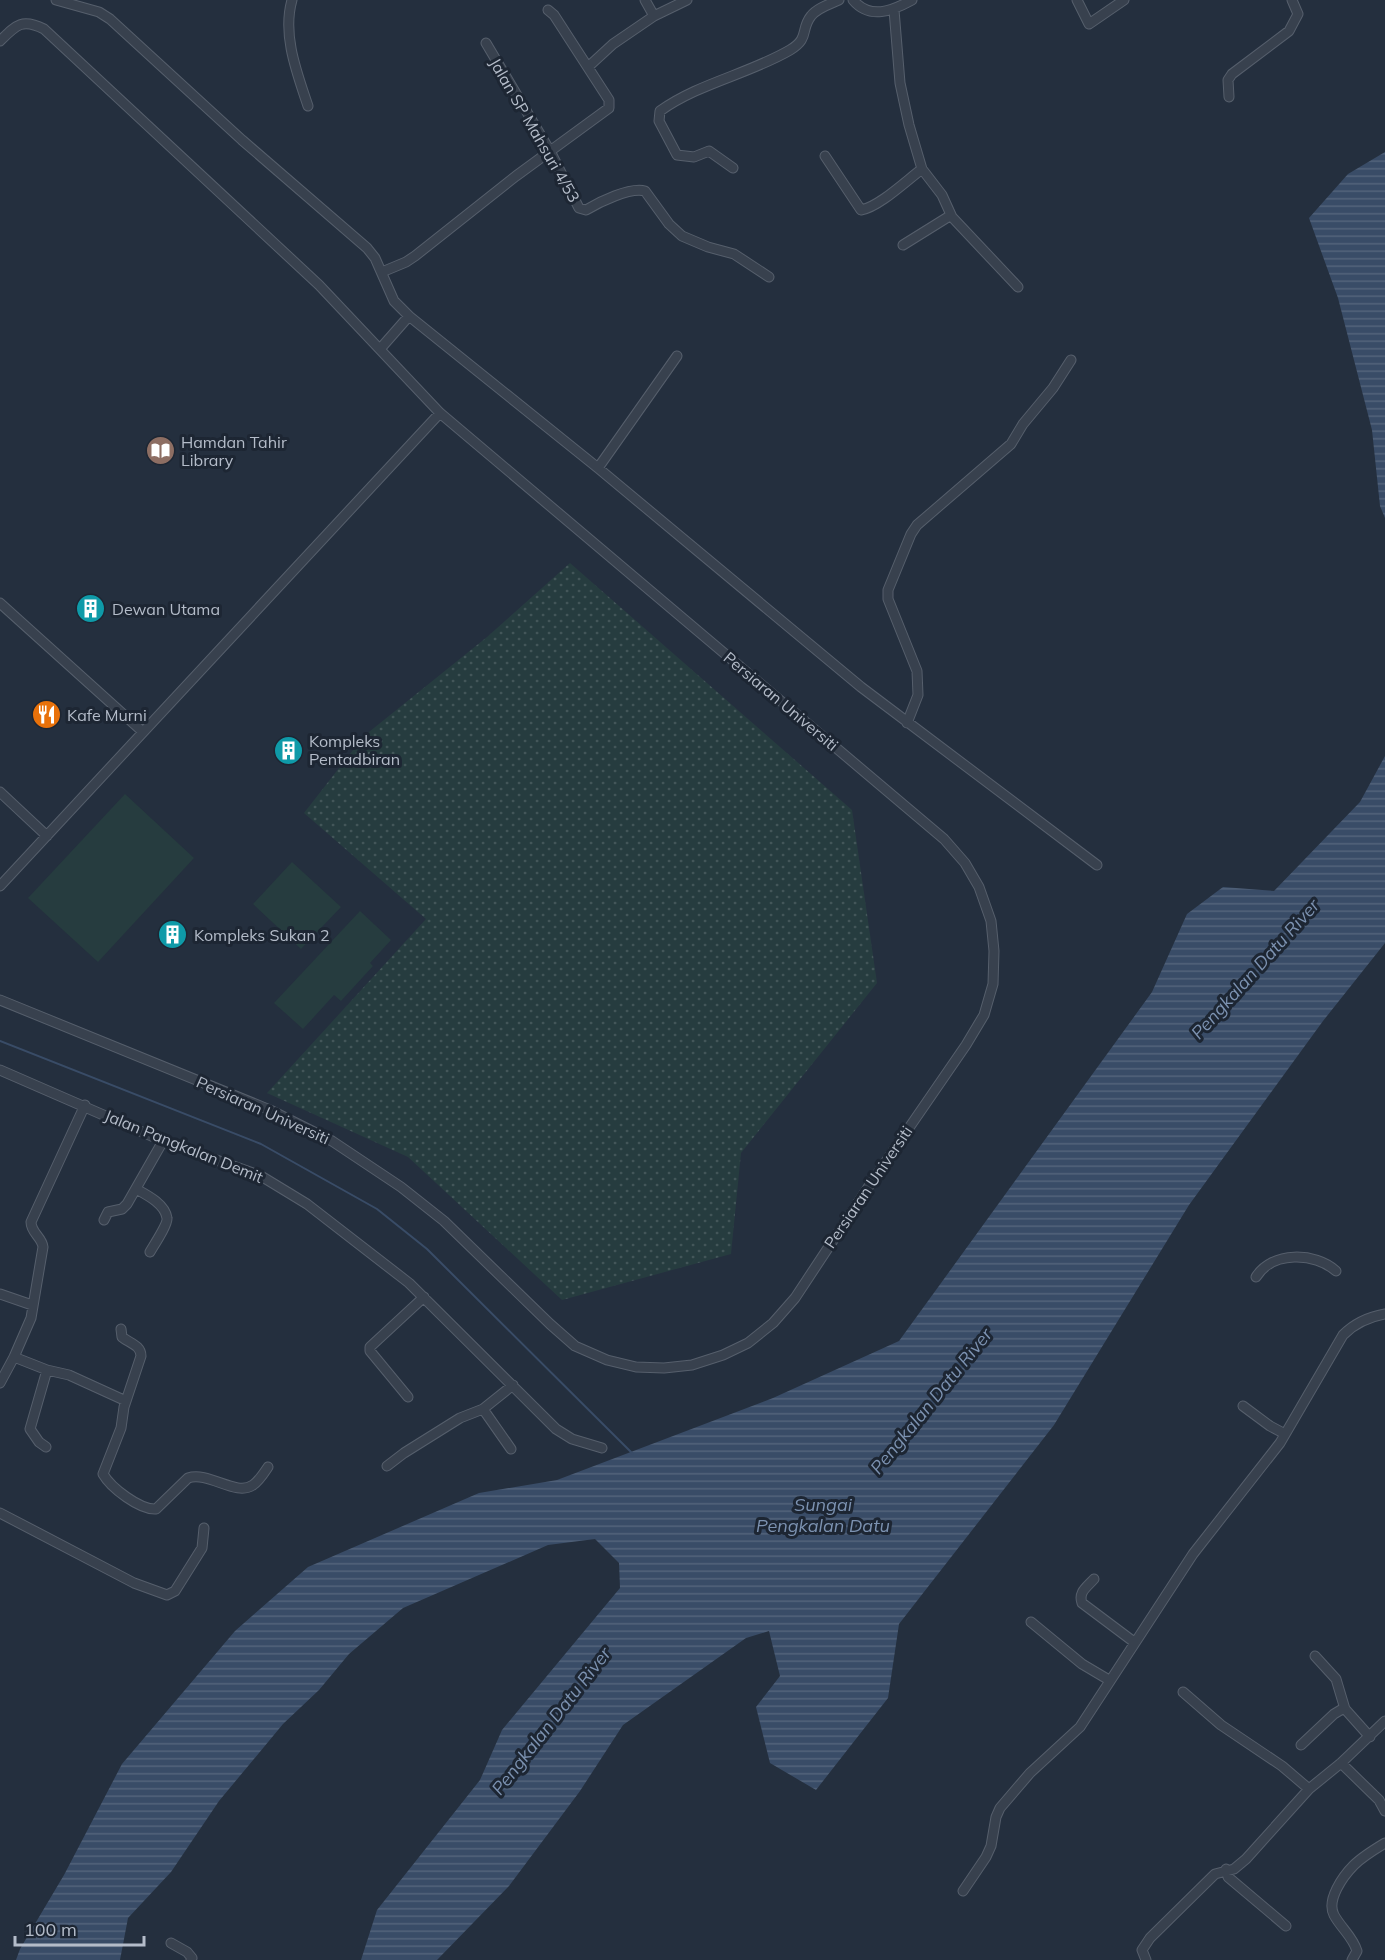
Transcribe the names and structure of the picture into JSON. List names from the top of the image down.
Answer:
{
  "streets": {
    "street": ["Jalan SP Mahsuri 4/53", "Persiaran Universiti", "Jalan Pangkalan Demit"]
  },
  "water": ["Pengkalan Datu River", "Sungai Pengkalan Datu"],
  "places": {
    "library": ["Hamdan Tahir Library"],
    "building": ["Dewan Utama", "Kompleks Pentadbiran", "Kompleks Sukan 2"],
    "restaurant": ["Kafe Murni"]
  },
  "scale_bar": "100 m"
}
